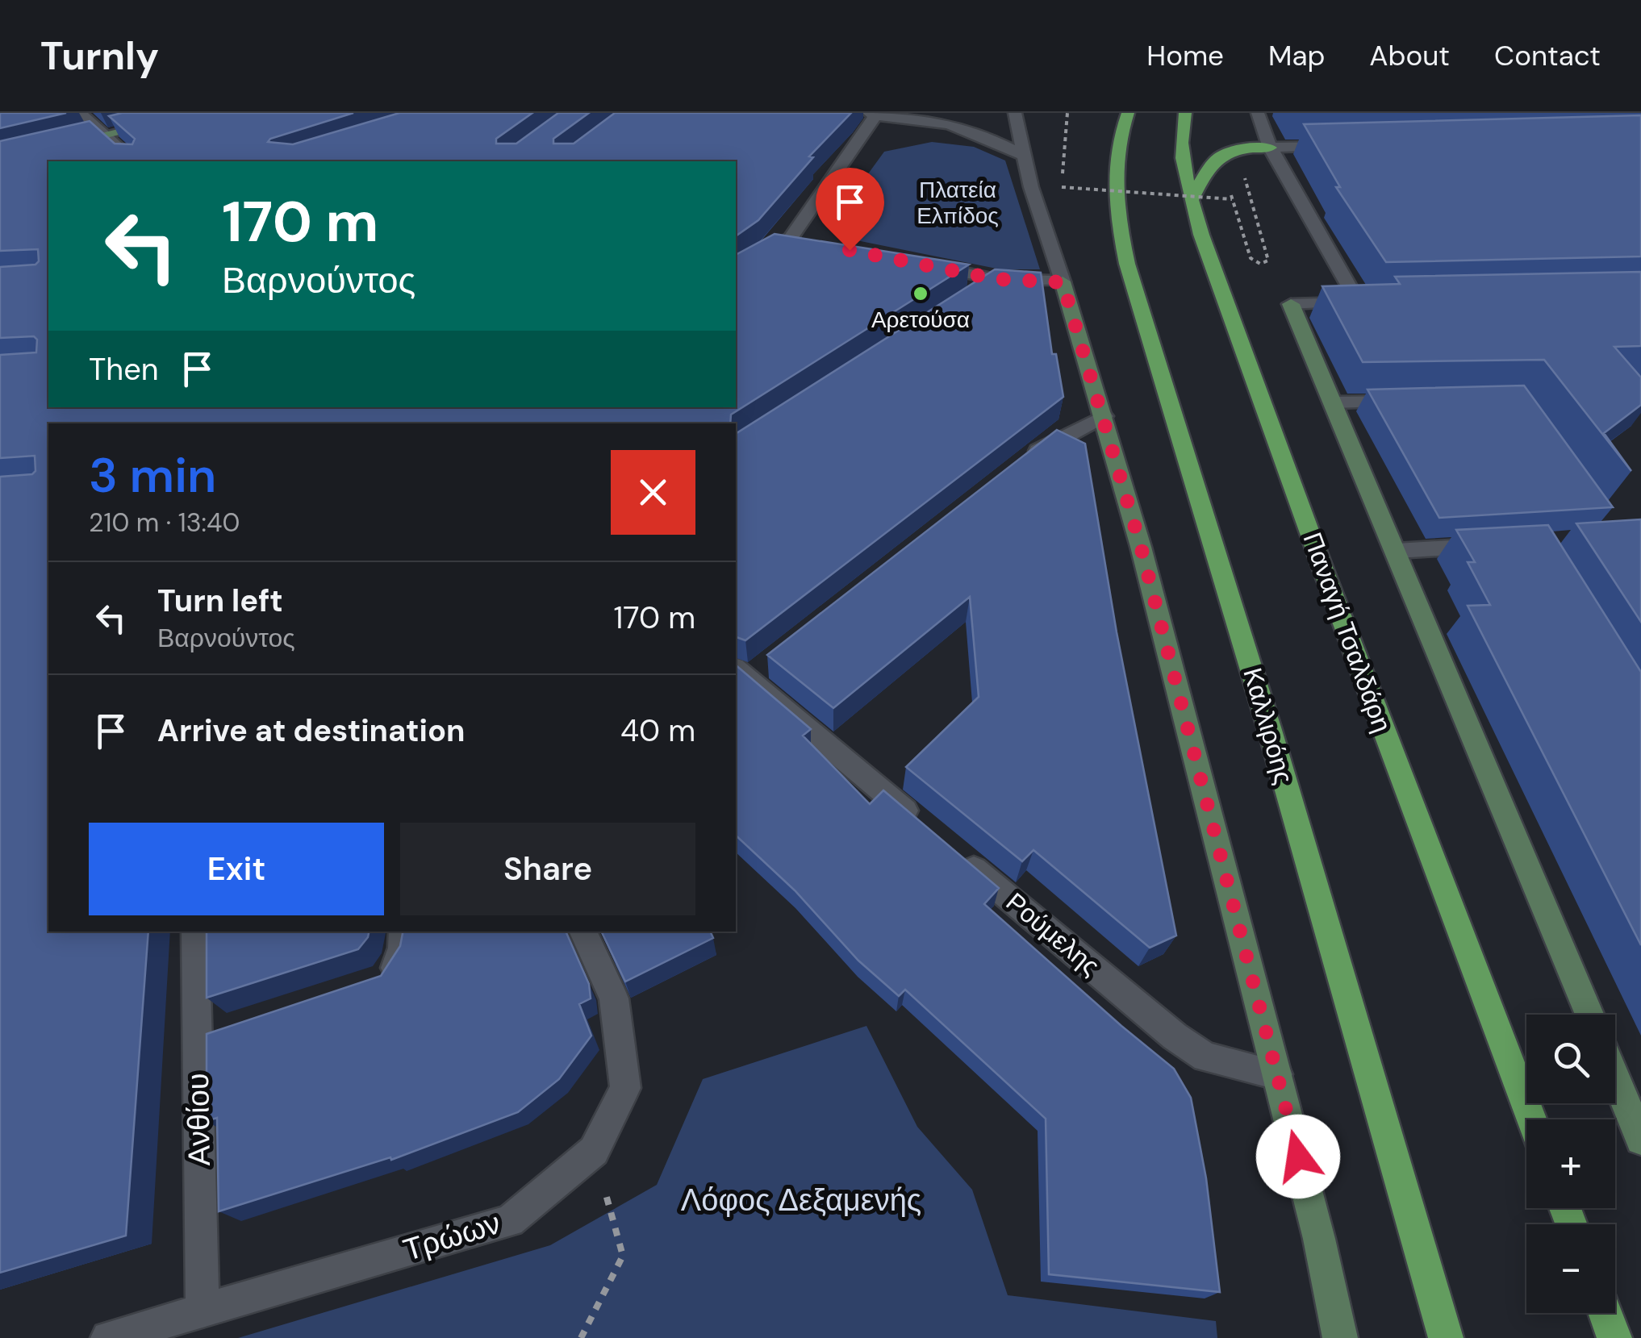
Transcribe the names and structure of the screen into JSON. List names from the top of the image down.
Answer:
{
  "streets": {
    "main road": ["Παναγή Τσαλδάρη", "Καλλιρόης"],
    "street": ["Ρούμελης", "Ανθίου", "Τρώων"]
  },
  "crossings": [
    ["Ανθίου", "Τρώων"]
  ],
  "parks": ["Πλατεία Ελπίδος", "Λόφος Δεξαμενής"],
  "places": ["Αρετούσα"],
  "page": {
    "header": "Turnly",
    "nav": [
      "Home",
      "Map",
      "About",
      "Contact"
    ],
    "turn": ["170 m", "Βαρνούντος"],
    "then": "Then",
    "heading": ["3 min", "210 m · 13:40"],
    "list": [
      {
        "name": "Turn left",
        "note": "Βαρνούντος",
        "value": "170 m"
      },
      {
        "name": "Arrive at destination",
        "value": "40 m"
      }
    ],
    "buttons": ["Exit", "Share"],
    "map_buttons": ["+", "−"]
  }
}
